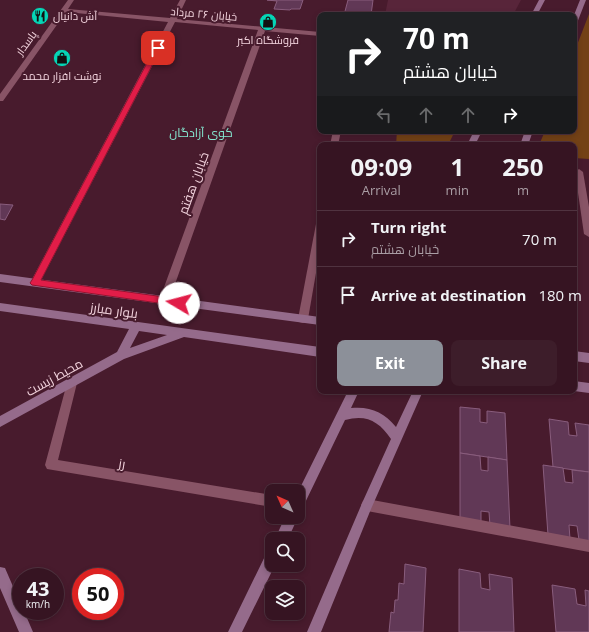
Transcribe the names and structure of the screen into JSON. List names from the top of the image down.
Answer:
{
  "streets": {
    "main road": ["بلوار مبارز", "محیط زیست"],
    "street": [
      "خیابان ۲۶ مرداد",
      "پاسدار",
      "خیابان هفتم",
      "رز"
    ]
  },
  "crossings": [
    ["خیابان ۲۶ مرداد", "پاسدار"],
    ["خیابان ۲۶ مرداد", "خیابان هفتم"],
    ["خیابان هفتم", "بلوار مبارز"],
    ["بلوار مبارز", "محیط زیست"],
    ["محیط زیست", "رز"]
  ],
  "districts": ["کوی آزادگان"],
  "places": {
    "restaurant": ["آش دانیال"],
    "shop": ["فروشگاه اکبر", "نوشت افزار محمد"]
  },
  "north": "top left",
  "page": {
    "turn": ["70 m", "خیابان هشتم"],
    "eta": [
      "09:09",
      "Arrival",
      "1",
      "min",
      "250",
      "m"
    ],
    "list": [
      {
        "name": "Turn right",
        "note": "خیابان هشتم",
        "value": "70 m"
      },
      {
        "name": "Arrive at destination",
        "value": "180 m"
      }
    ],
    "buttons": ["Exit", "Share"],
    "speed": "43 km/h",
    "limit": "50"
  }
}
